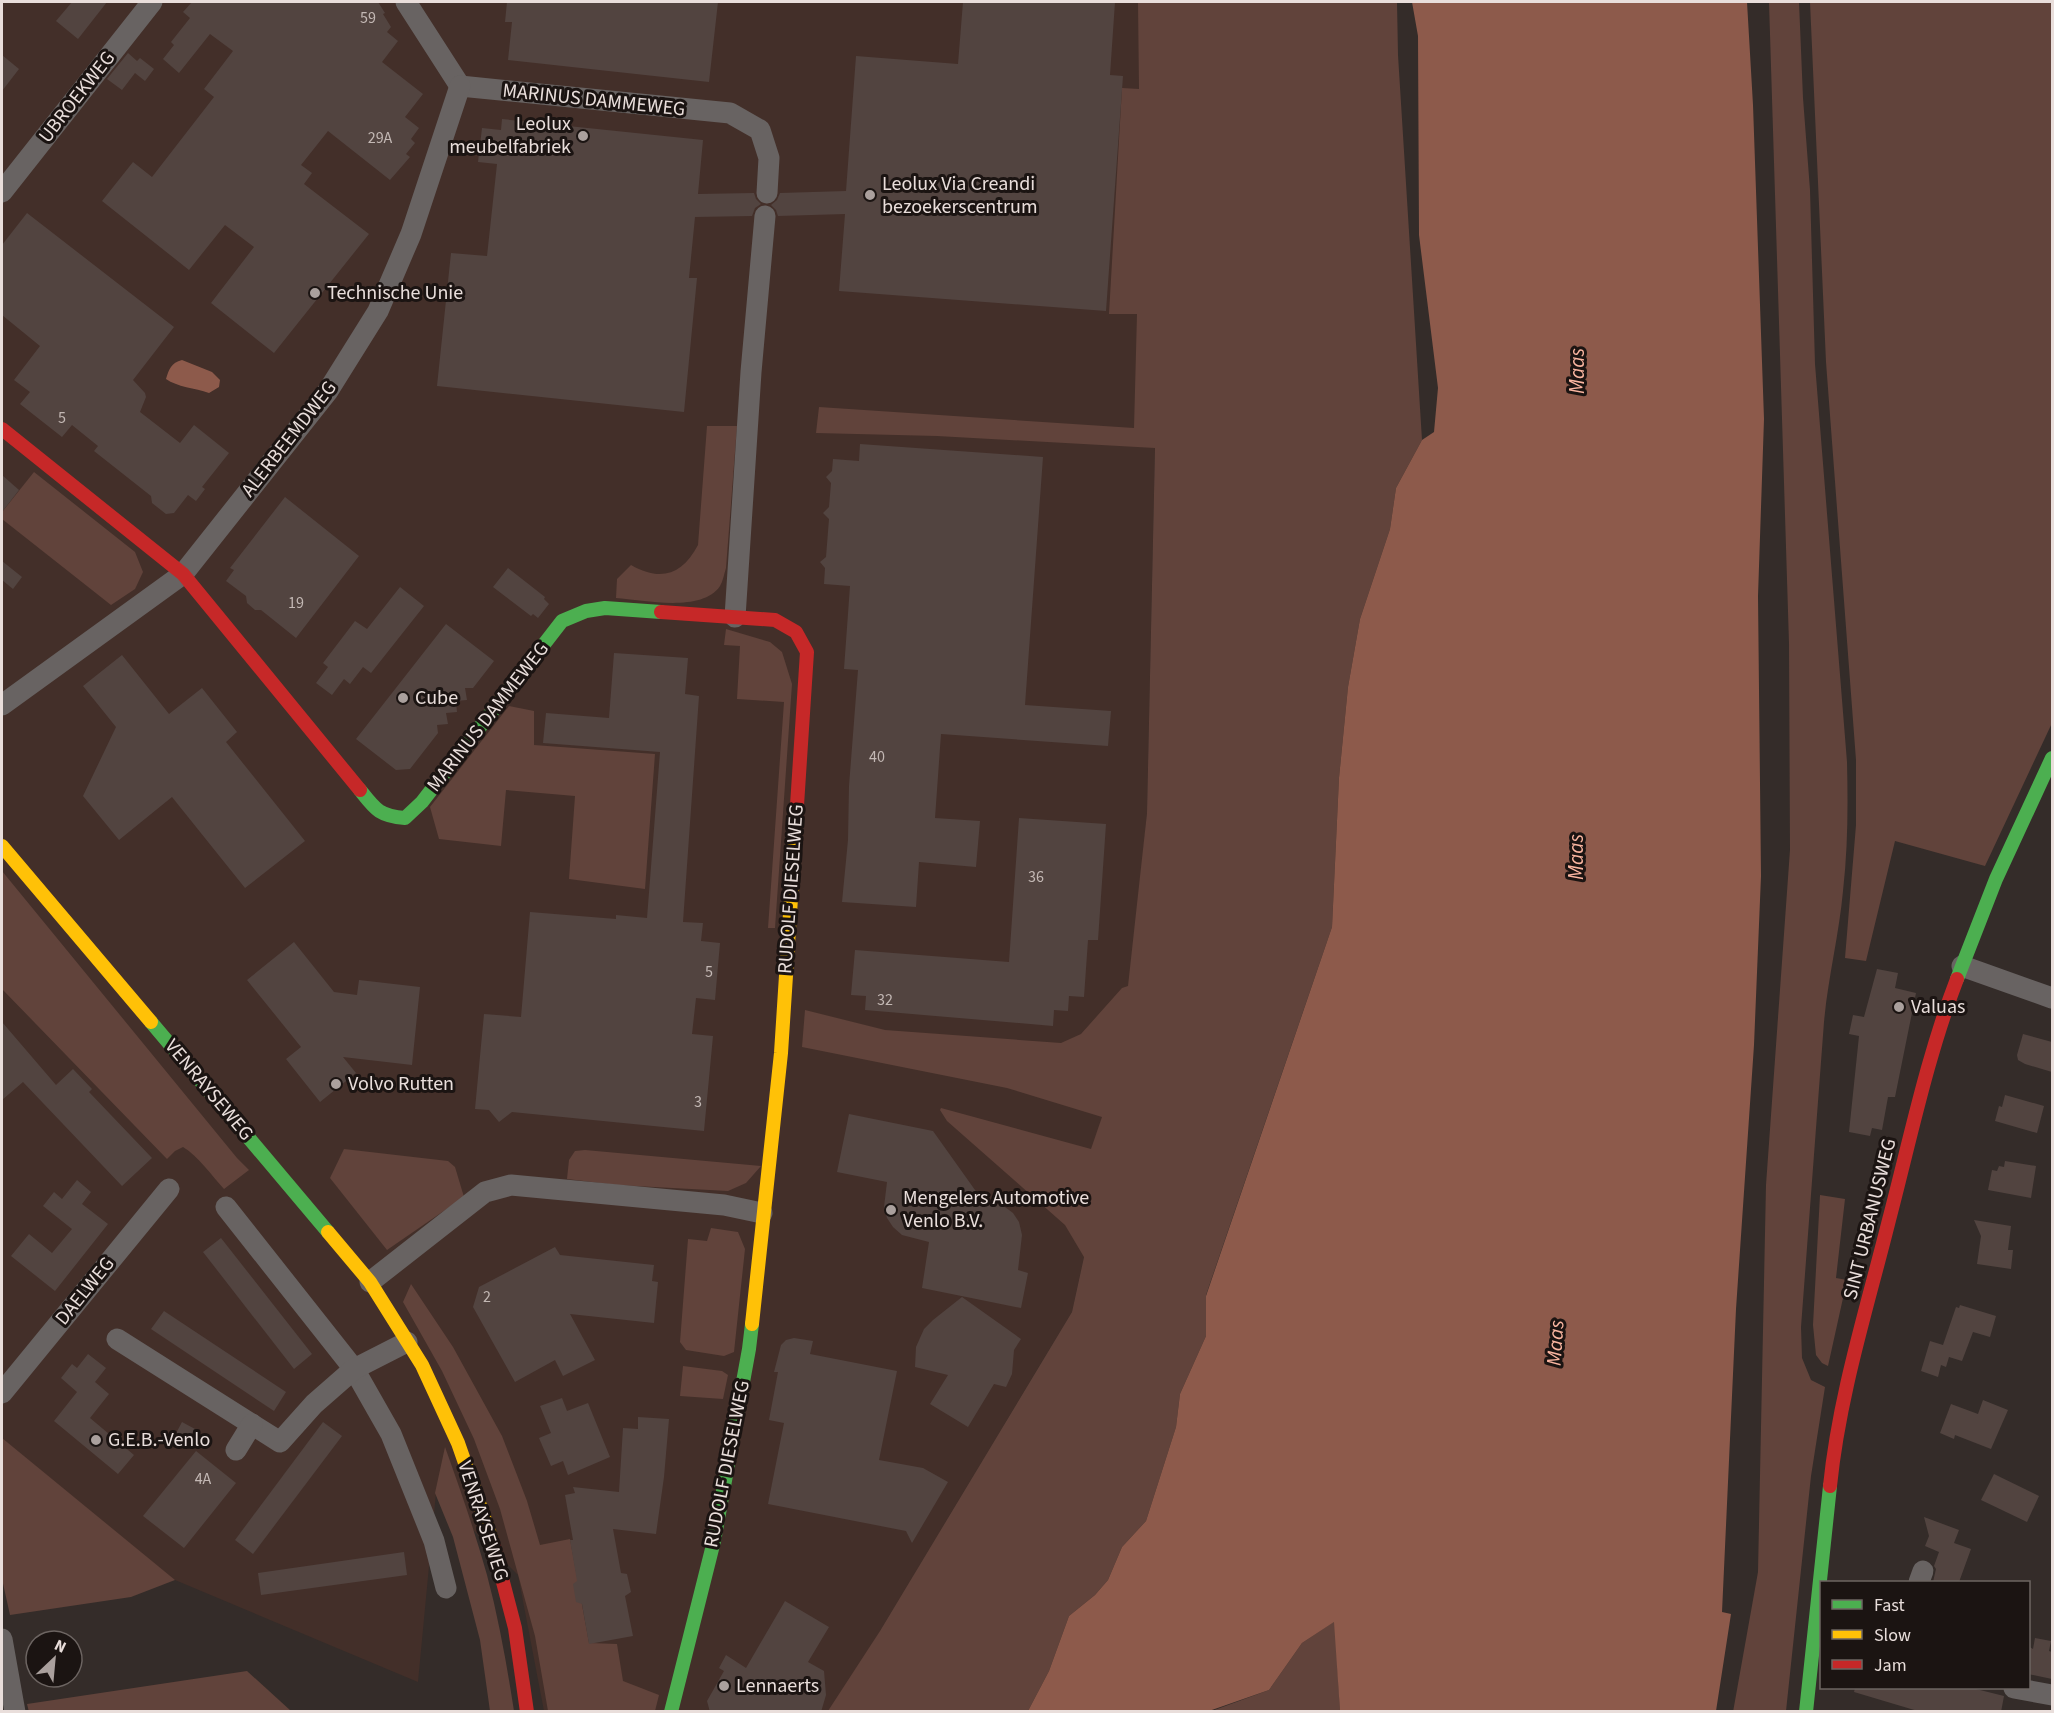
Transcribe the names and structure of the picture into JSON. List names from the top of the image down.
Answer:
{
  "streets": {
    "street": [
      "UBROEKWEG",
      "MARINUS DAMMEWEG",
      "ALERBEEMDWEG",
      "RUDOLF DIESELWEG",
      "VENRAYSEWEG",
      "SINT URBANUSWEG",
      "DAELWEG"
    ]
  },
  "crossings": [
    ["MARINUS DAMMEWEG", "ALERBEEMDWEG"],
    ["MARINUS DAMMEWEG", "RUDOLF DIESELWEG"]
  ],
  "water": ["Maas"],
  "places": [
    "Leolux meubelfabriek",
    "Leolux Via Creandi bezoekerscentrum",
    "Technische Unie",
    "Cube",
    "Valuas",
    "Volvo Rutten",
    "Mengelers Automotive Venlo B.V.",
    "G.E.B.-Venlo",
    "Lennaerts"
  ],
  "house_numbers": [
    "59",
    "29A",
    "5",
    "19",
    "40",
    "36",
    "5",
    "32",
    "3",
    "2",
    "4A"
  ],
  "legend": ["Fast", "Slow", "Jam"],
  "north": "top right"
}
